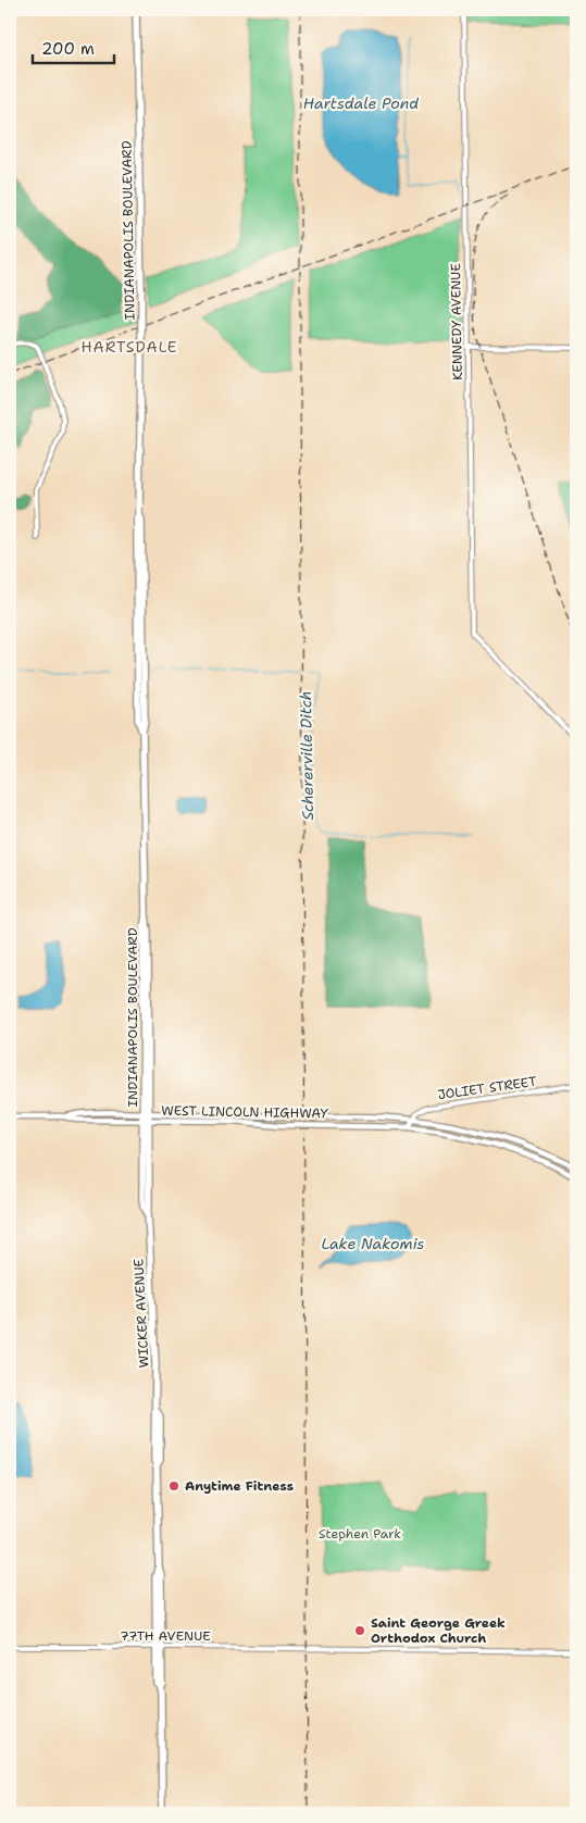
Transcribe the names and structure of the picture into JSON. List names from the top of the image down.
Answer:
{
  "streets": {
    "highway": ["INDIANAPOLIS BOULEVARD", "WICKER AVENUE"],
    "main road": ["WEST LINCOLN HIGHWAY"],
    "street": ["KENNEDY AVENUE", "JOLIET STREET", "77TH AVENUE"]
  },
  "crossings": [
    ["INDIANAPOLIS BOULEVARD", "WEST LINCOLN HIGHWAY"],
    ["INDIANAPOLIS BOULEVARD", "WICKER AVENUE"],
    ["JOLIET STREET", "WEST LINCOLN HIGHWAY"],
    ["WEST LINCOLN HIGHWAY", "WICKER AVENUE"],
    ["WICKER AVENUE", "77TH AVENUE"]
  ],
  "districts": ["HARTSDALE"],
  "water": ["Hartsdale Pond", "Schererville Ditch", "Lake Nakomis"],
  "parks": ["Stephen Park"],
  "places": ["Anytime Fitness", "Saint George Greek Orthodox Church"],
  "scale_bar": "200 m"
}
